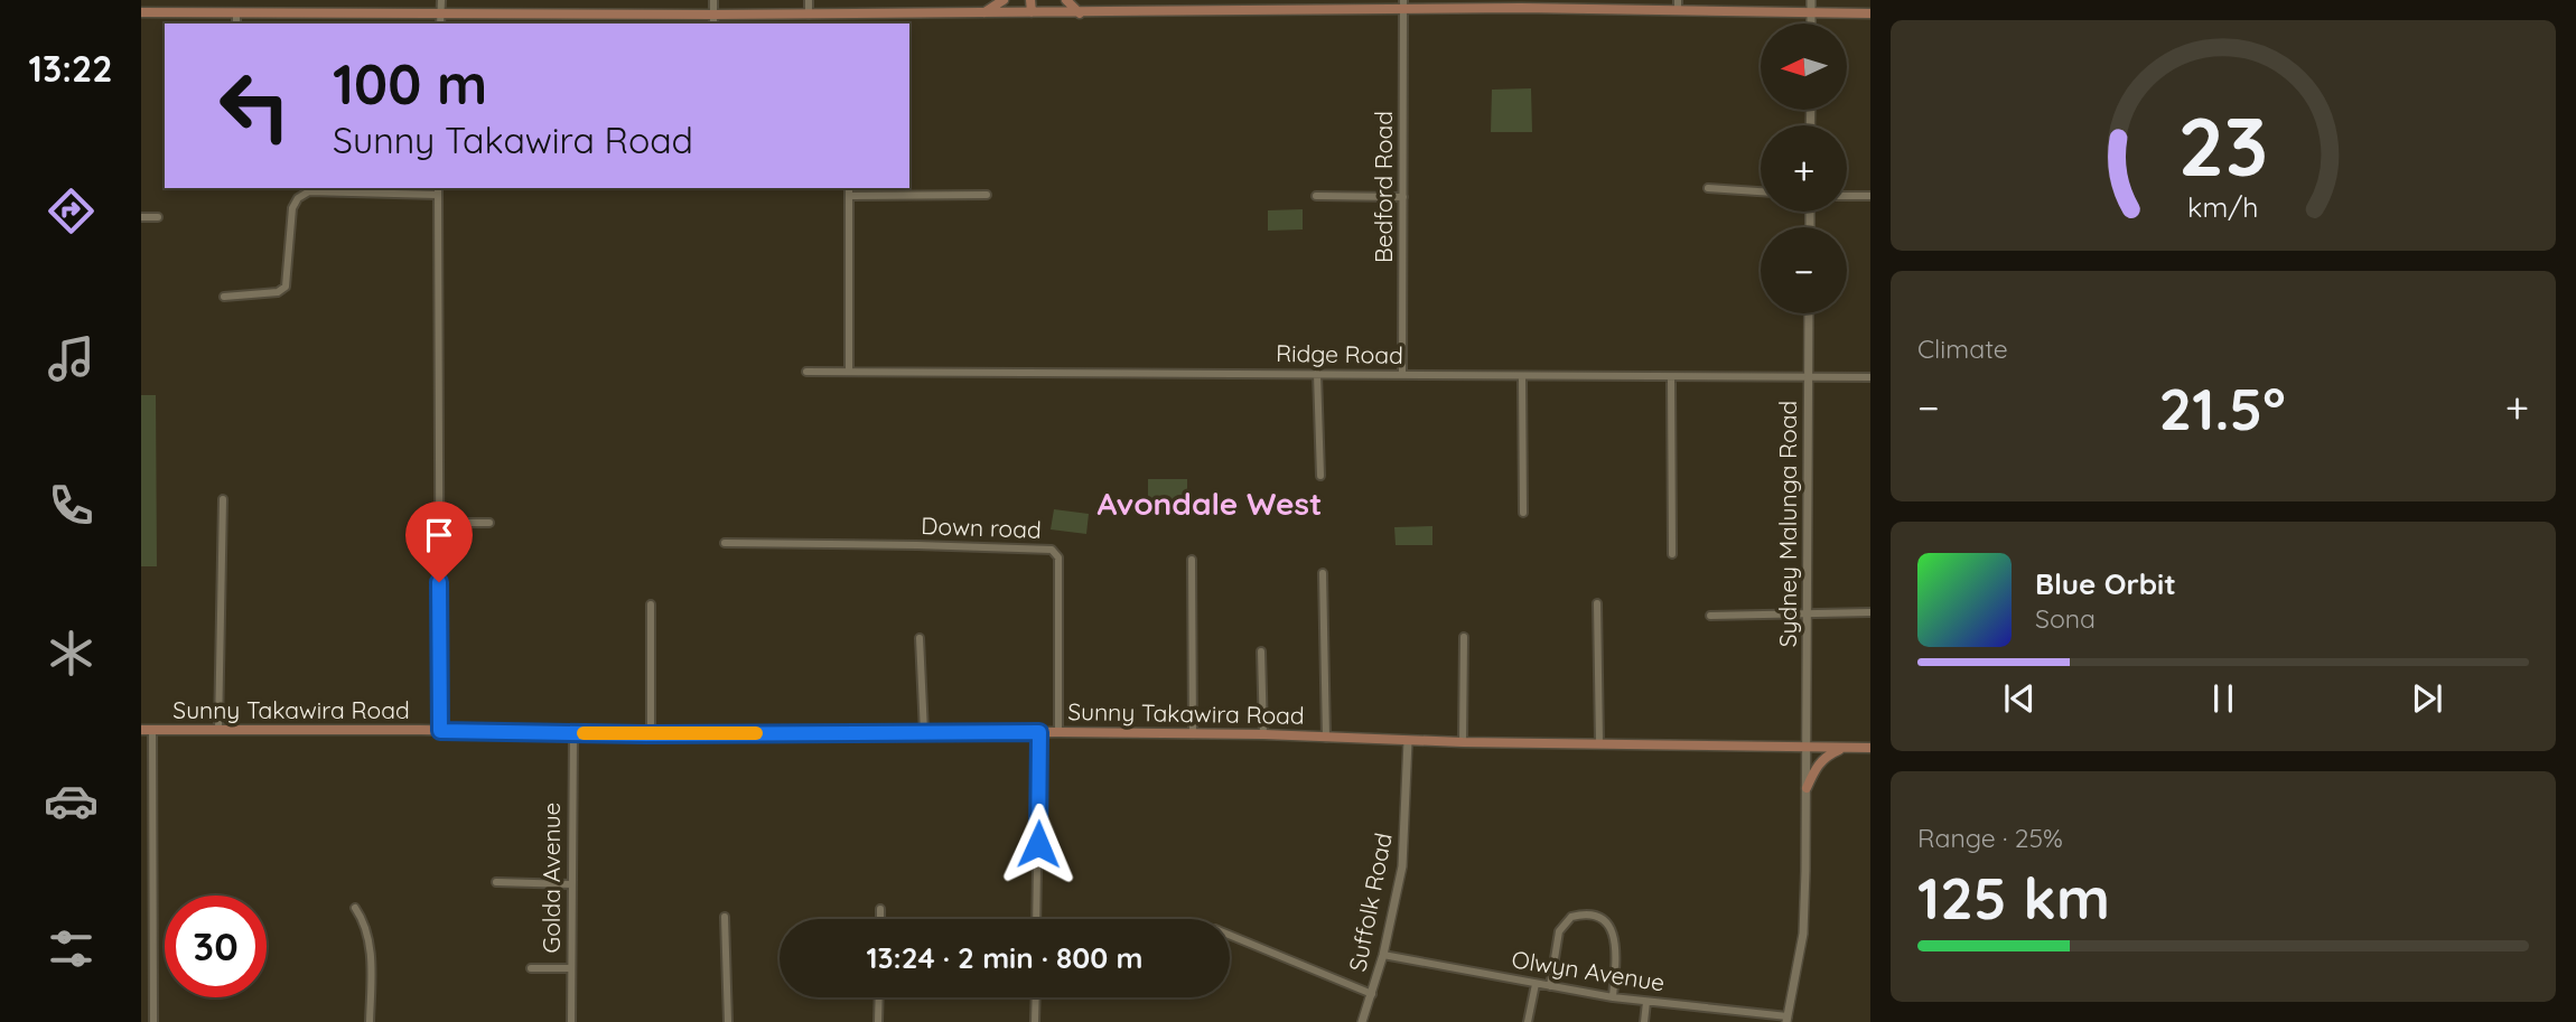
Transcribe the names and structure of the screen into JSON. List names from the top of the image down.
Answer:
{
  "streets": {
    "main road": ["Sunny Takawira Road"],
    "street": [
      "Bedford Road",
      "Ridge Road",
      "Sydney Malunga Road",
      "Down road",
      "Golda Avenue",
      "Suffolk Road",
      "Olwyn Avenue"
    ]
  },
  "crossings": [
    ["Bedford Road", "Ridge Road"],
    ["Ridge Road", "Sydney Malunga Road"],
    ["Sydney Malunga Road", "Sunny Takawira Road"],
    ["Sydney Malunga Road", "Olwyn Avenue"],
    ["Down road", "Sunny Takawira Road"],
    ["Sunny Takawira Road", "Golda Avenue"],
    ["Sunny Takawira Road", "Suffolk Road"],
    ["Suffolk Road", "Olwyn Avenue"]
  ],
  "districts": ["Avondale West"],
  "north": "left",
  "page": {
    "tabs": "13:22",
    "map_buttons": ["+", "−"],
    "turn": ["100 m", "Sunny Takawira Road"],
    "tile": [
      "Climate",
      ["Range · 25%", "125 km"]
    ],
    "heat": ["−", "21.5°", "+"],
    "song": ["Blue Orbit", "Sona"],
    "limit": "30",
    "trip": "13:24 · 2 min · 800 m",
    "gauge": ["23", "km/h"]
  }
}
